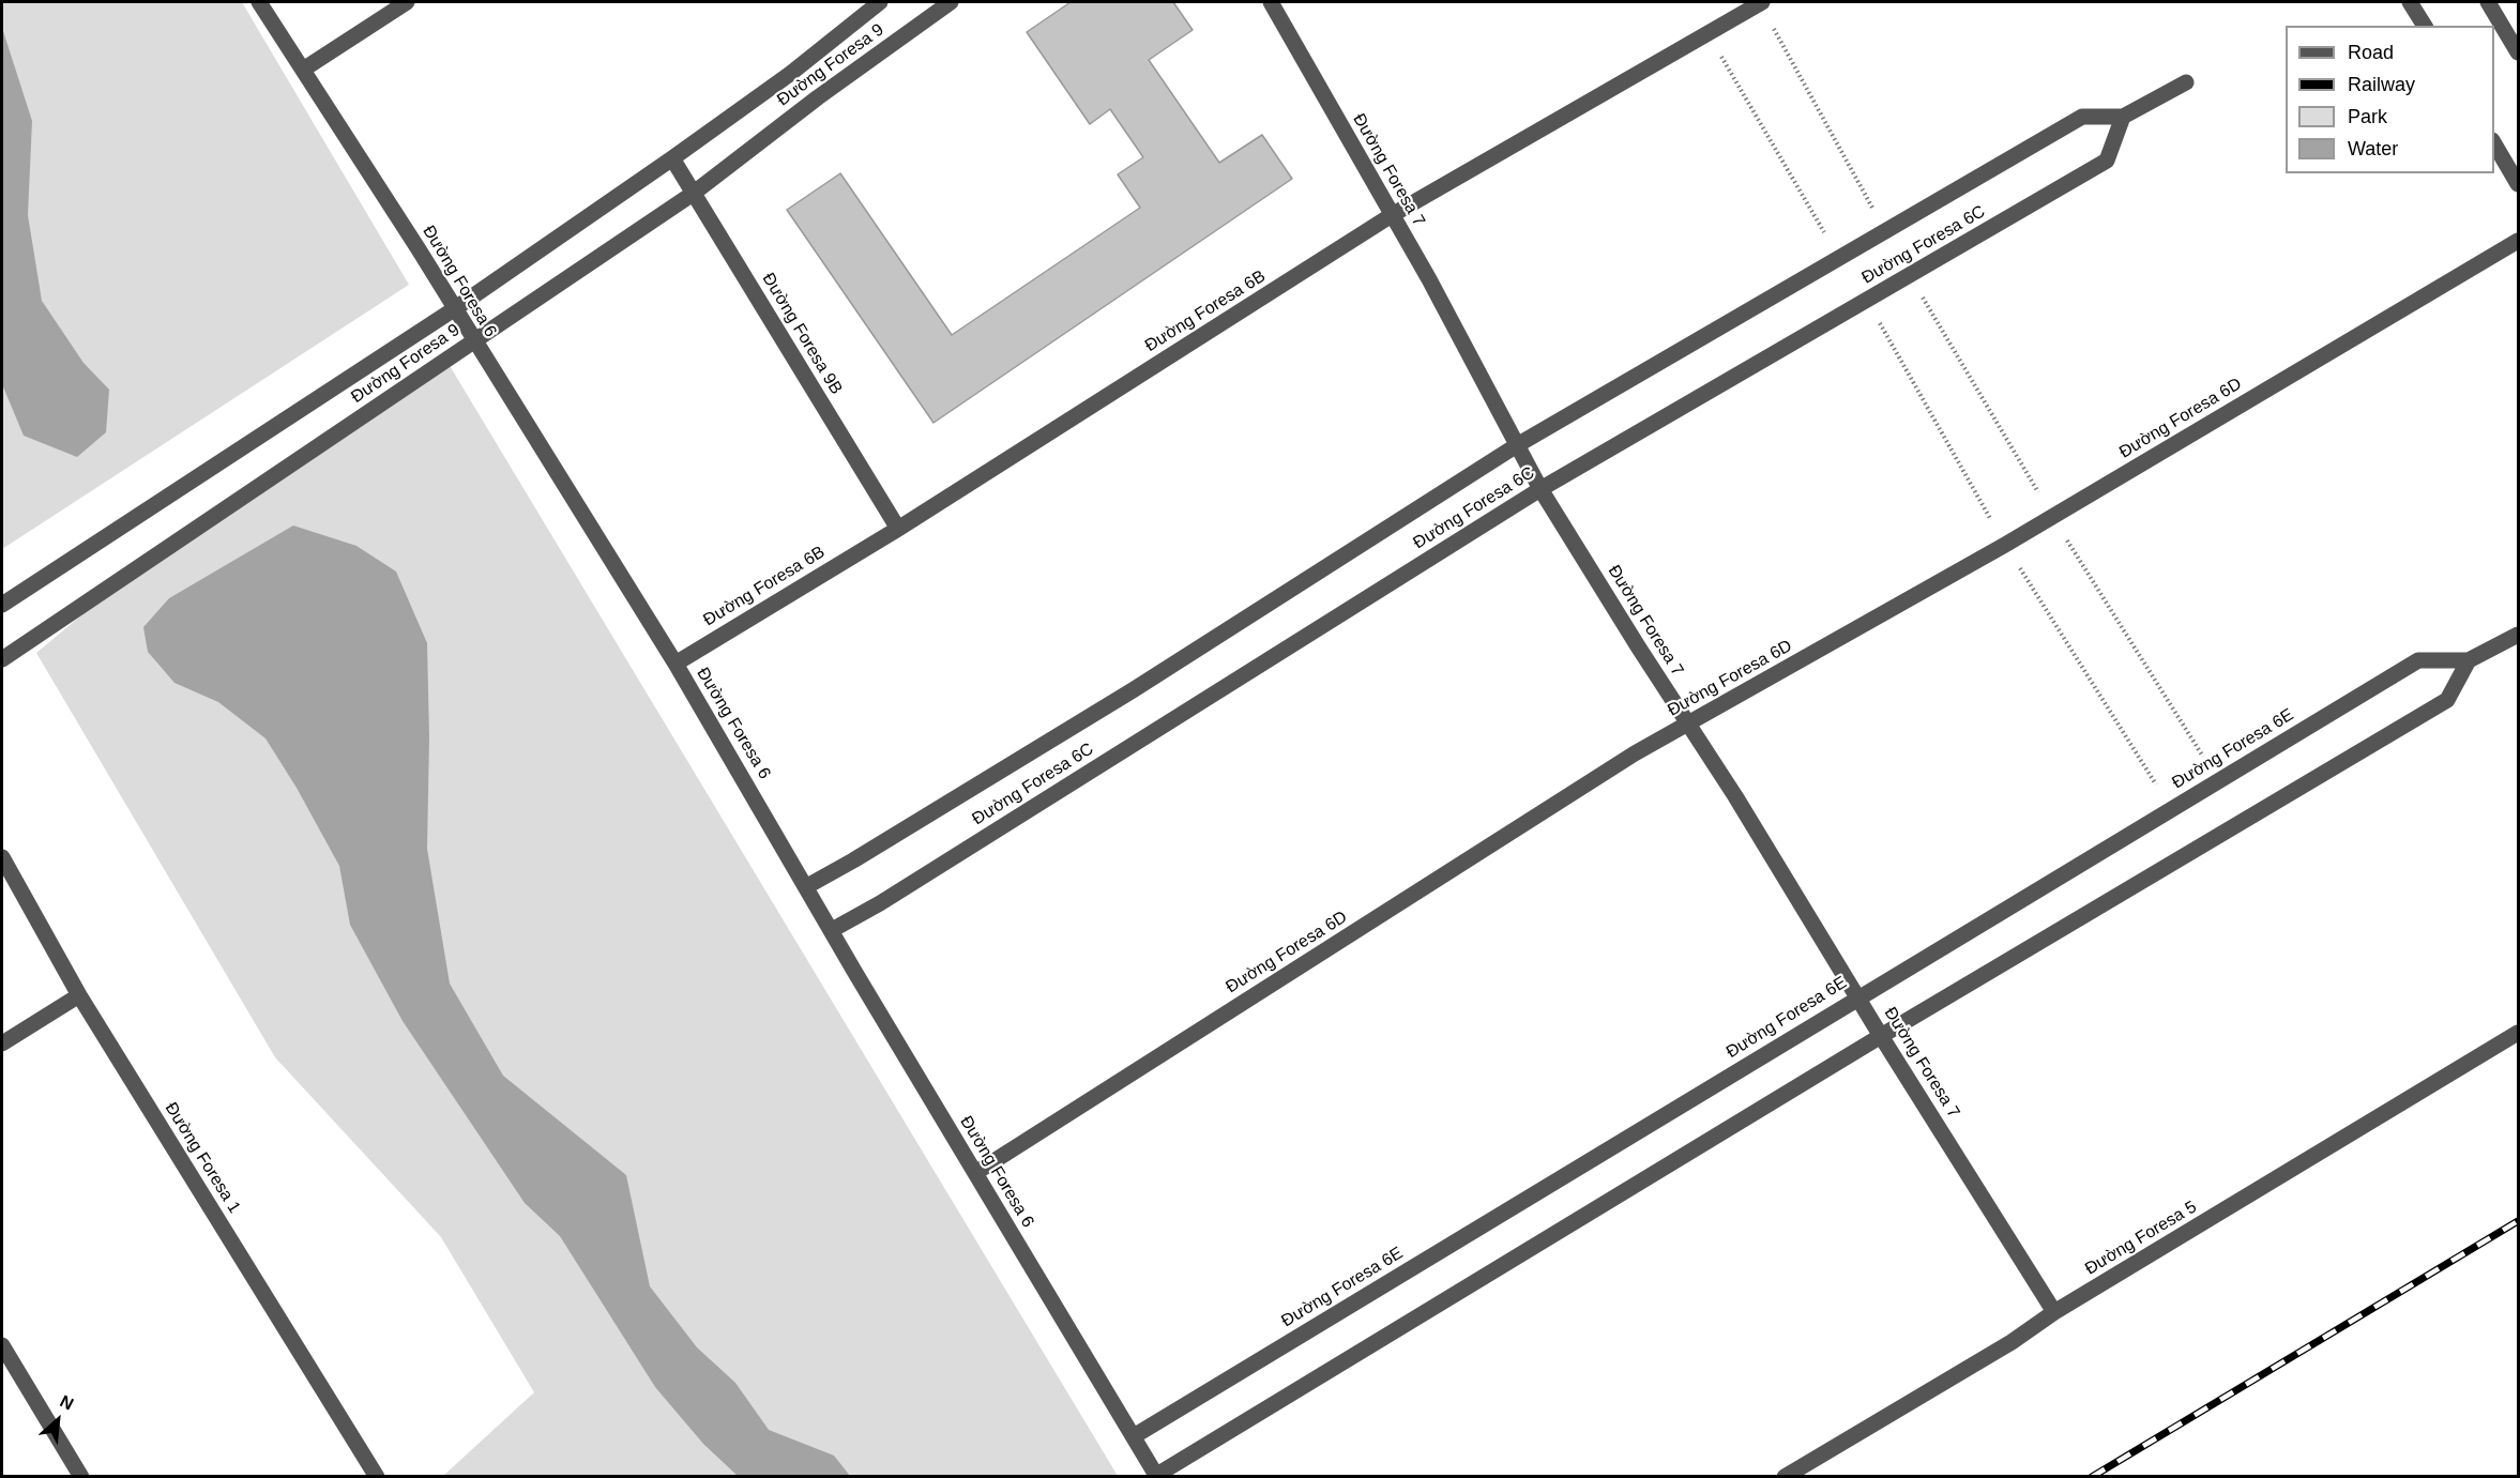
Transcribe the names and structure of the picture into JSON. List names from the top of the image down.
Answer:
{
  "streets": {
    "street": [
      "Đường Foresa 9",
      "Đường Foresa 7",
      "Đường Foresa 6C",
      "Đường Foresa 6",
      "Đường Foresa 6B",
      "Đường Foresa 9B",
      "Đường Foresa 6D",
      "Đường Foresa 6E",
      "Đường Foresa 1",
      "Đường Foresa 5"
    ]
  },
  "crossings": [
    ["Đường Foresa 9", "Đường Foresa 6"],
    ["Đường Foresa 9", "Đường Foresa 9B"],
    ["Đường Foresa 7", "Đường Foresa 6C"],
    ["Đường Foresa 7", "Đường Foresa 6B"],
    ["Đường Foresa 7", "Đường Foresa 6D"],
    ["Đường Foresa 7", "Đường Foresa 6E"],
    ["Đường Foresa 7", "Đường Foresa 5"],
    ["Đường Foresa 6C", "Đường Foresa 6"],
    ["Đường Foresa 6", "Đường Foresa 6B"],
    ["Đường Foresa 6", "Đường Foresa 6D"],
    ["Đường Foresa 6", "Đường Foresa 6E"],
    ["Đường Foresa 6B", "Đường Foresa 9B"]
  ],
  "legend": [
    "Road",
    "Railway",
    "Park",
    "Water"
  ],
  "north": "top right"
}
